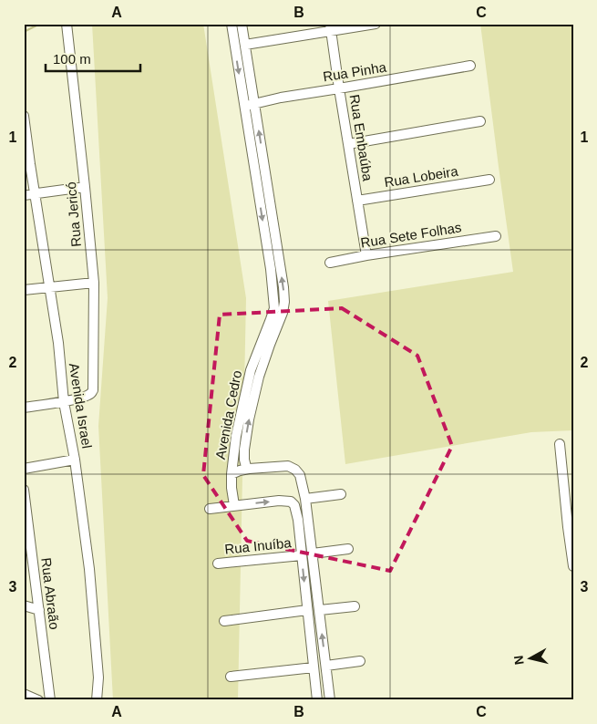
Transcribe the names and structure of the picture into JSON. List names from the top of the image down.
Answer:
{
  "streets": {
    "street": [
      "Rua Pinha",
      "Rua Embaúba",
      "Rua Lobeira",
      "Rua Jericó",
      "Rua Sete Folhas",
      "Avenida Israel",
      "Avenida Cedro",
      "Rua Inuíba",
      "Rua Abraão"
    ]
  },
  "crossings": [
    ["Rua Pinha", "Rua Embaúba"],
    ["Rua Pinha", "Avenida Cedro"],
    ["Rua Embaúba", "Rua Lobeira"],
    ["Rua Embaúba", "Rua Sete Folhas"],
    ["Rua Jericó", "Avenida Israel"]
  ],
  "scale_bar": "100 m",
  "north": "left",
  "grid": {
    "columns": ["A", "B", "C"],
    "rows": ["1", "2", "3"]
  }
}
